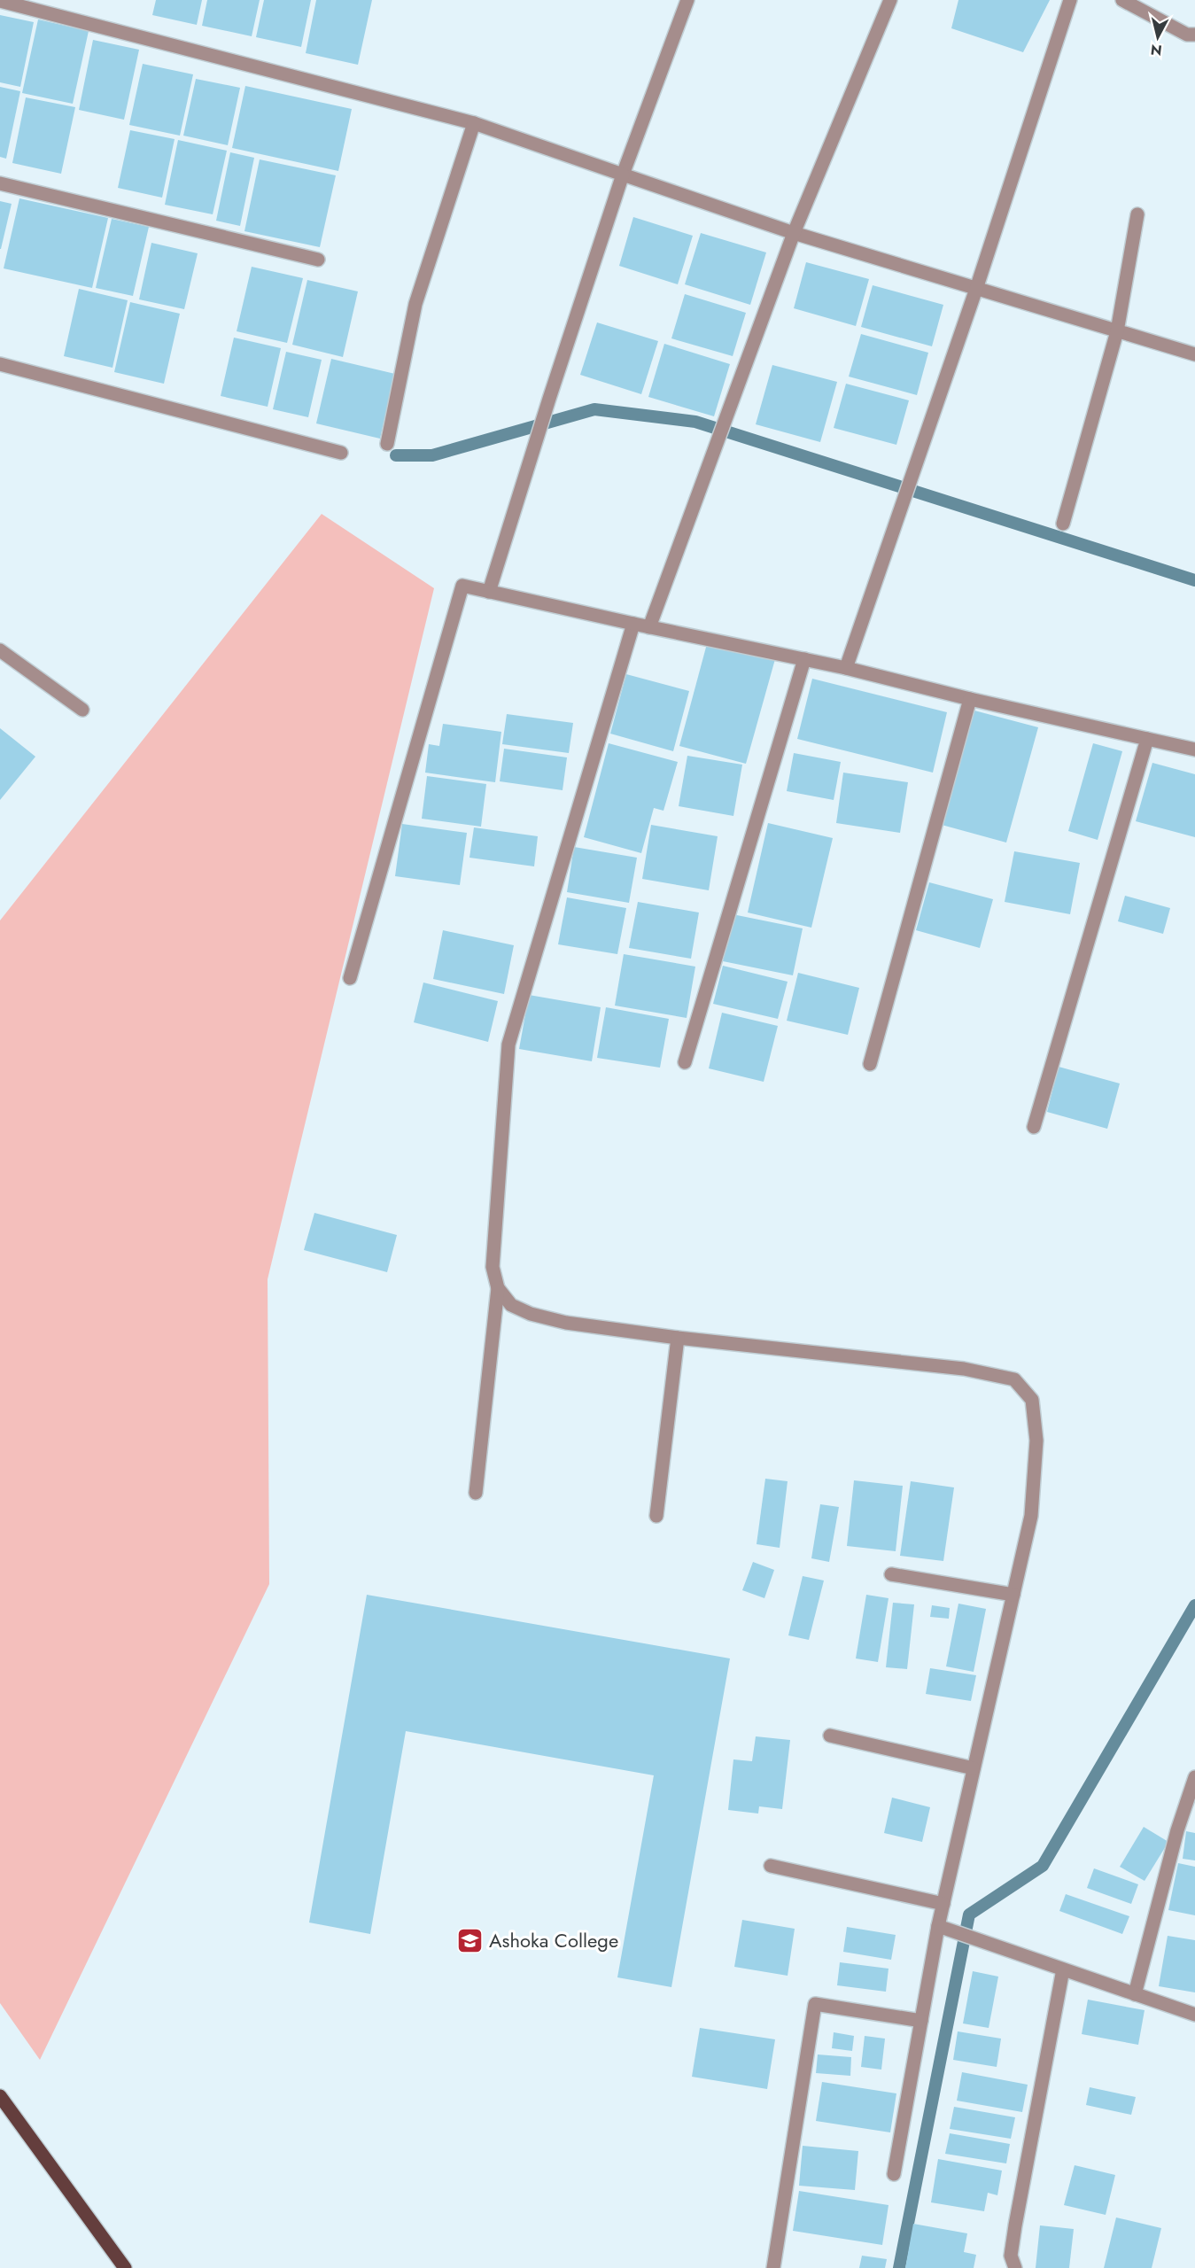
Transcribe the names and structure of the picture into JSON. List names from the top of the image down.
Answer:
{
  "places": {
    "school or university": ["Ashoka College"]
  },
  "north": "bottom"
}
